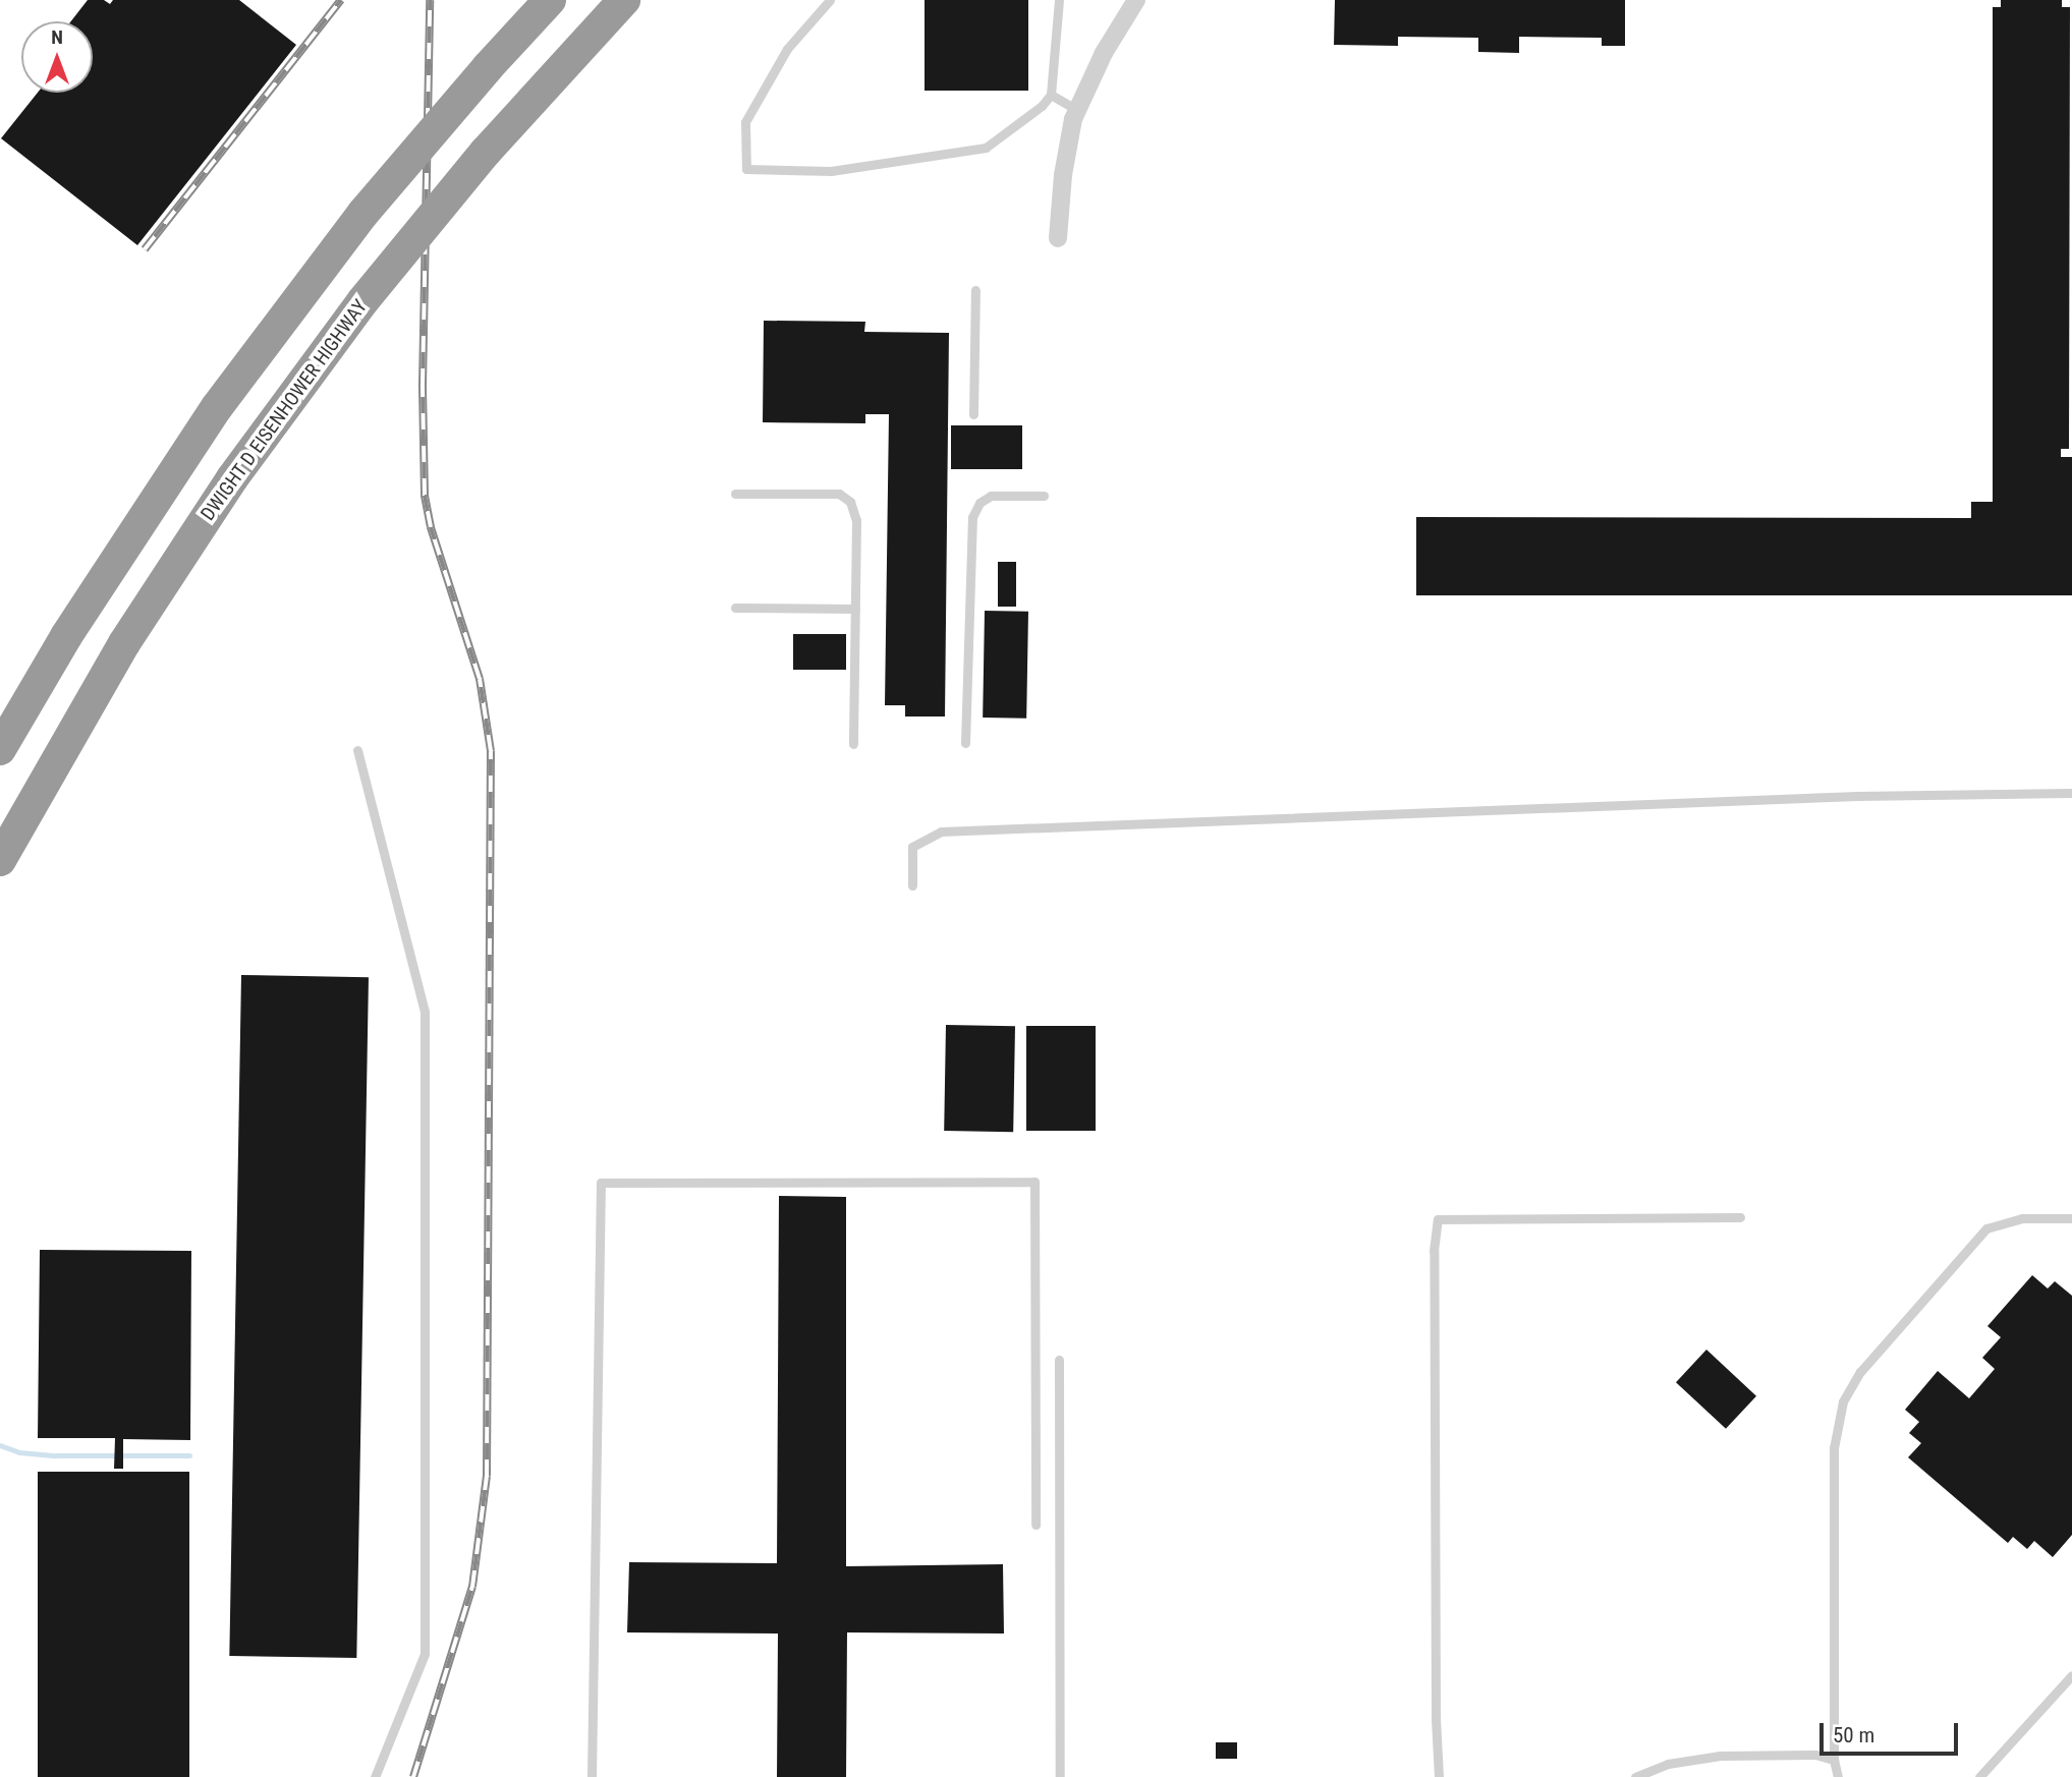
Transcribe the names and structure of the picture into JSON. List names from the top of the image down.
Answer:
{
  "streets": {
    "highway": ["DWIGHT D EISENHOWER HIGHWAY"]
  },
  "scale_bar": "50 m",
  "north": "top"
}
